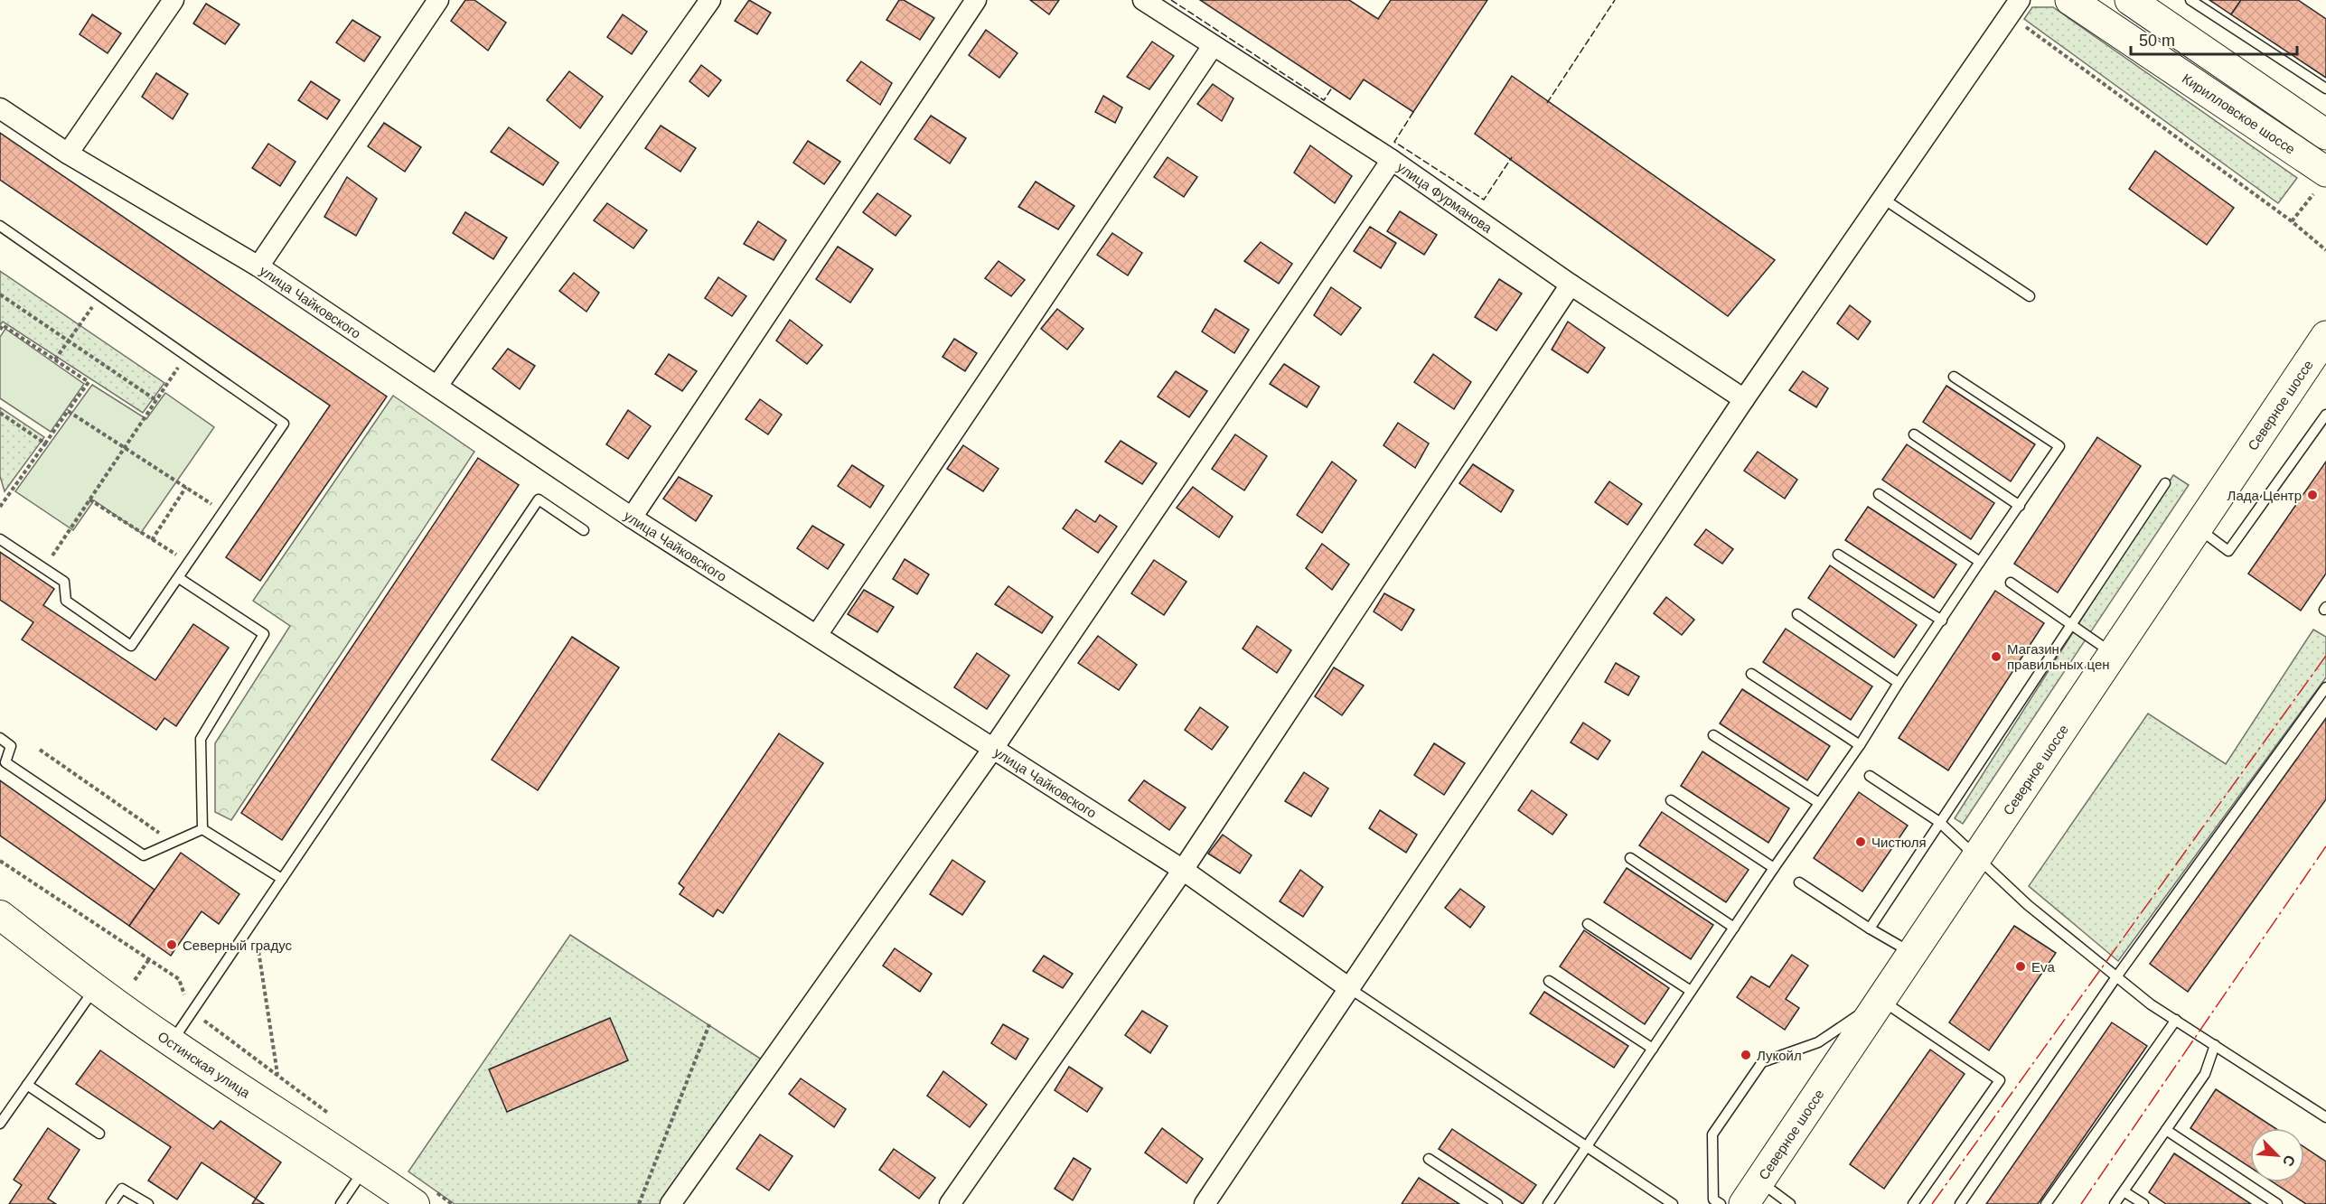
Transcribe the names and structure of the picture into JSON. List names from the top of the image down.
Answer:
{
  "streets": {
    "main road": ["Кирилловское шоссе", "Северное шоссе"],
    "street": ["улица Фурманова", "улица Чайковского", "Остинская улица"]
  },
  "places": [
    "Лада Центр",
    "Магазин правильных цен",
    "Чистюля",
    "Северный градус",
    "Eva",
    "Лукойл"
  ],
  "scale_bar": "50 m",
  "north": "bottom right"
}
